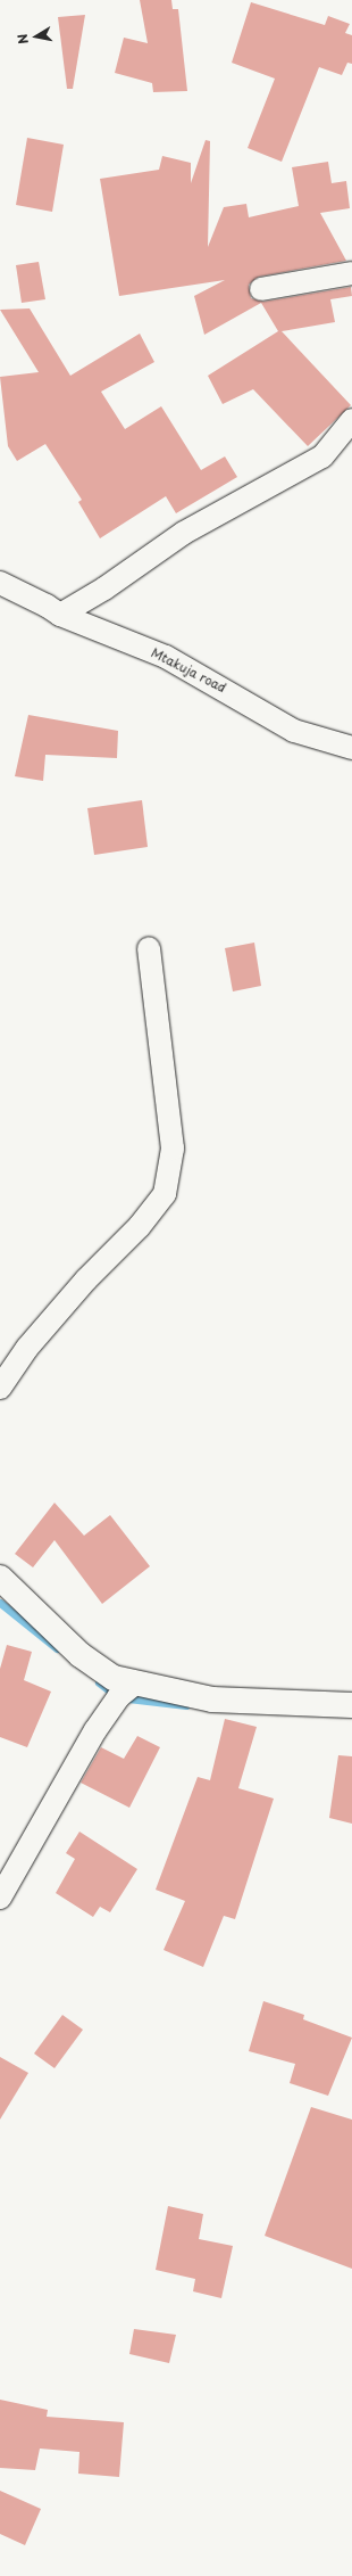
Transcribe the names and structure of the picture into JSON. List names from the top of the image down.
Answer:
{
  "streets": {
    "street": ["Mtakuja road"]
  },
  "north": "left"
}
